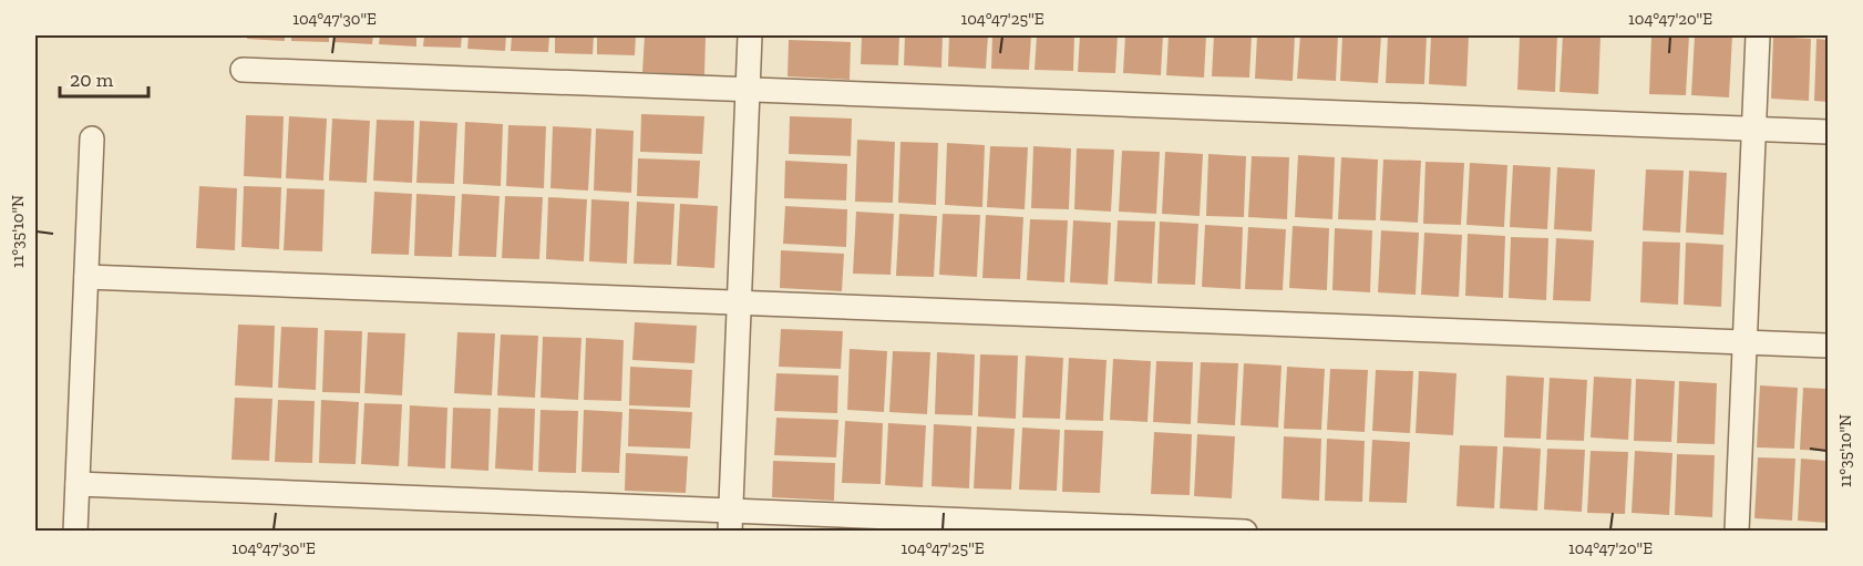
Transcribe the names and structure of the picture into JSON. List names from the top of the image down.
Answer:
{
  "scale_bar": "20 m",
  "coordinates": [
    "104°47'30\"E",
    "104°47'25\"E",
    "104°47'20\"E",
    "11°35'10\"N"
  ]
}
